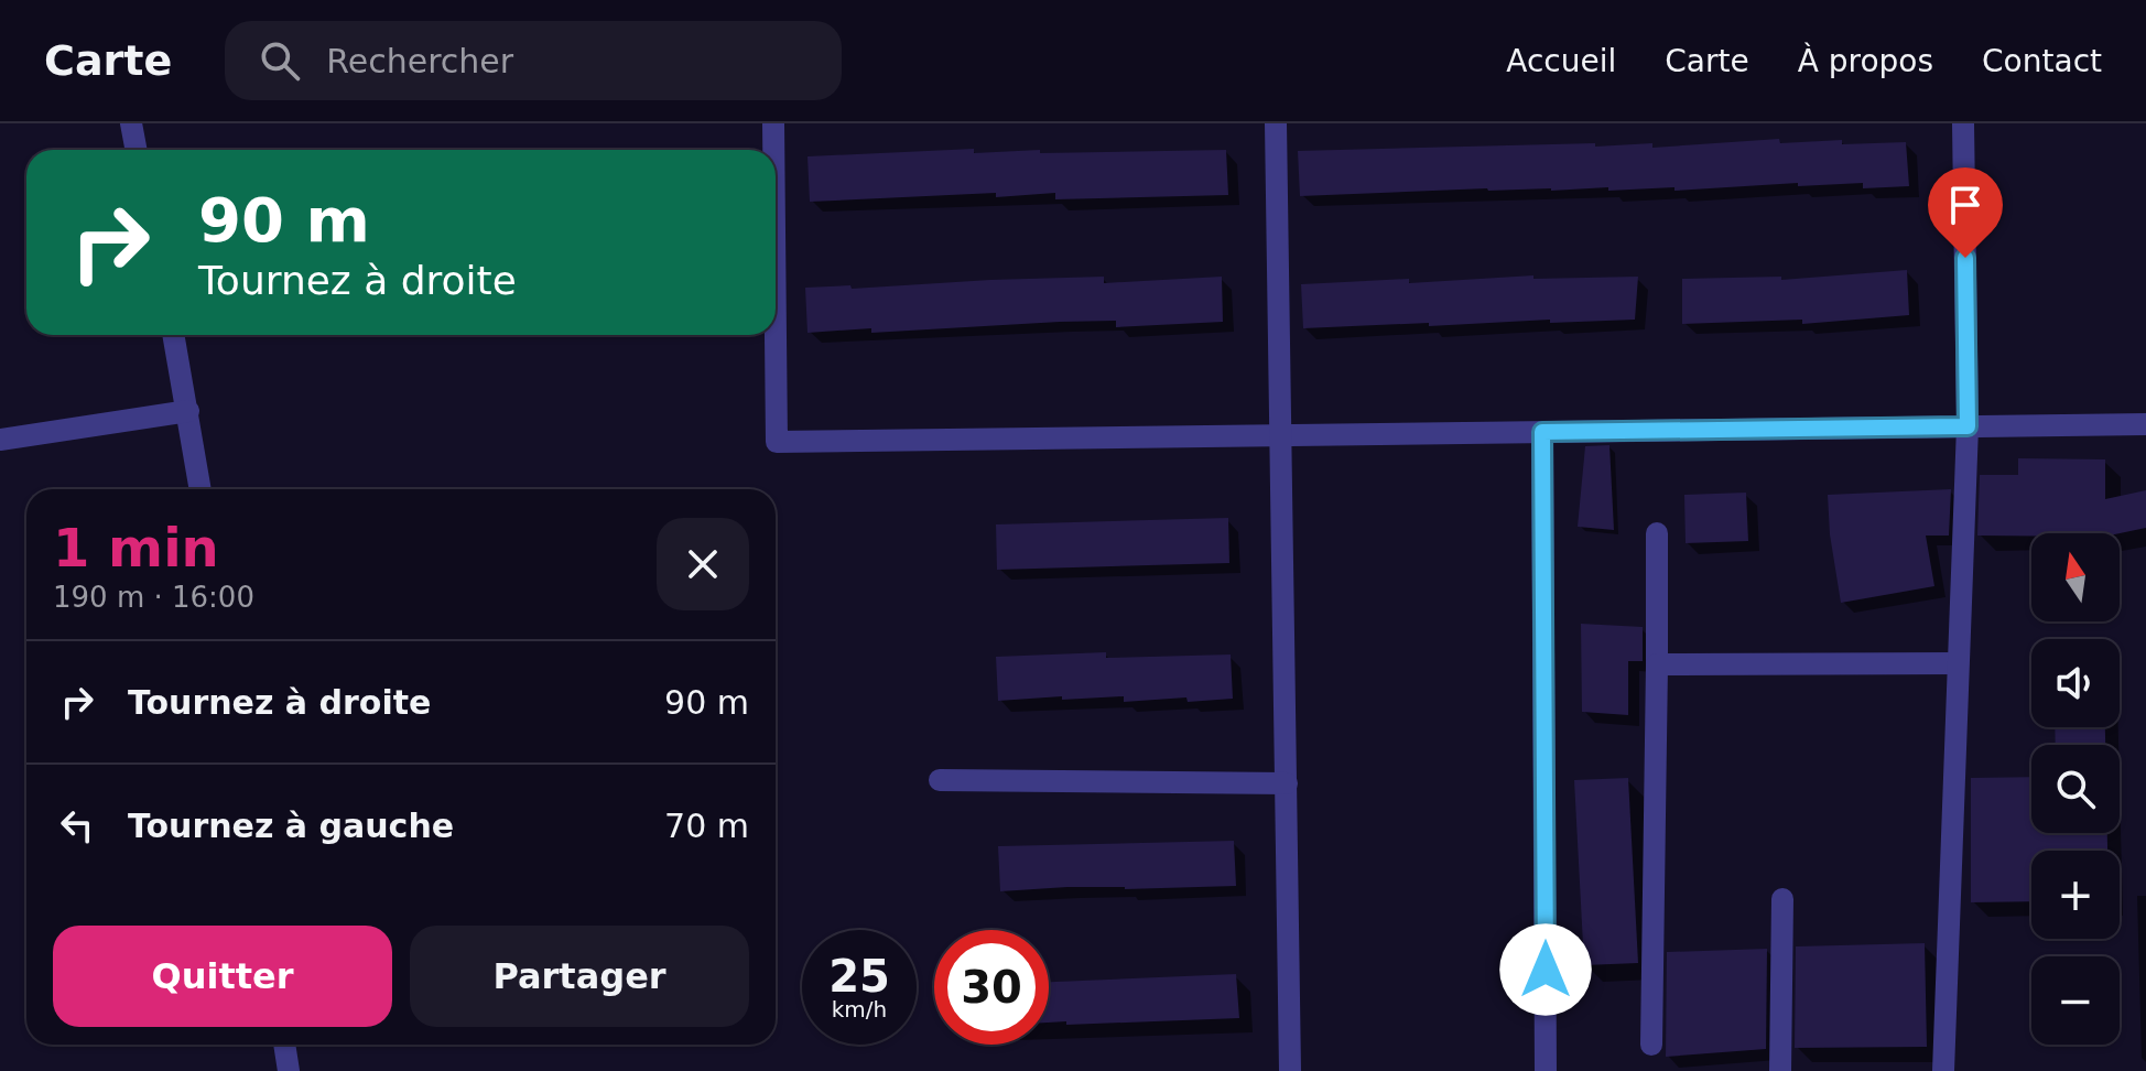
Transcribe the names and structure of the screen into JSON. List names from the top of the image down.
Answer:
{
  "north": "top",
  "page": {
    "header": "Carte",
    "search": "Rechercher",
    "nav": [
      "Accueil",
      "Carte",
      "À propos",
      "Contact"
    ],
    "turn": ["90 m", "Tournez à droite"],
    "heading": ["1 min", "190 m · 16:00"],
    "map_buttons": ["+", "−"],
    "list": [
      {
        "name": "Tournez à droite",
        "value": "90 m"
      },
      {
        "name": "Tournez à gauche",
        "value": "70 m"
      }
    ],
    "buttons": ["Quitter", "Partager"],
    "speed": "25 km/h",
    "limit": "30"
  }
}
